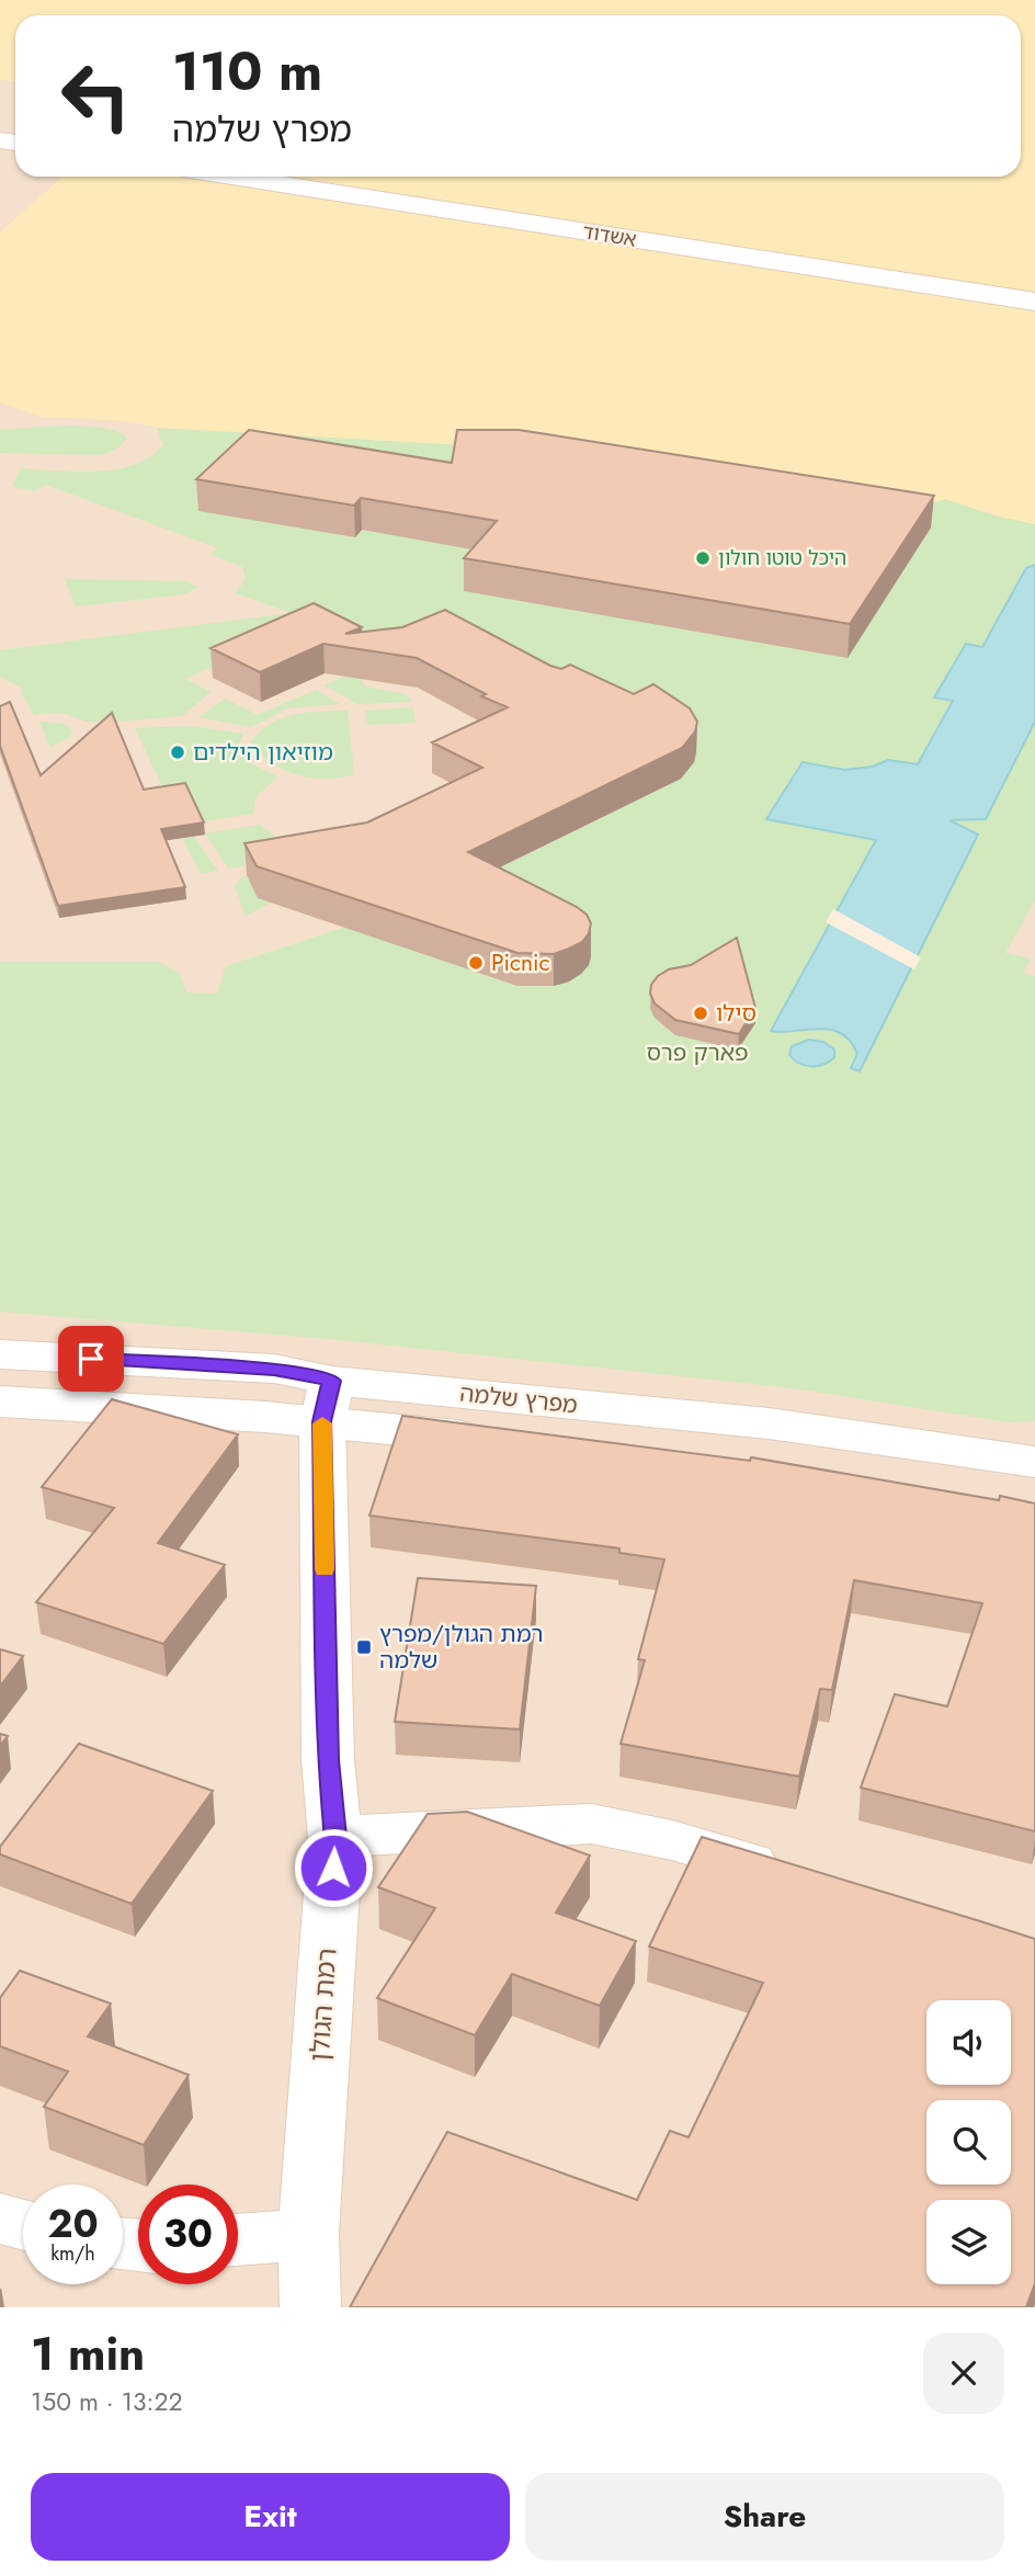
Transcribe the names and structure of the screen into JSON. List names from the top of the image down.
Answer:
{
  "streets": {
    "street": ["אשדוד", "מפרץ שלמה", "רמת הגולן"]
  },
  "crossings": [
    ["מפרץ שלמה", "רמת הגולן"]
  ],
  "parks": ["פארק פרס"],
  "places": {
    "other": [
      "היכל טוטו חולון",
      "מוזיאון הילדים",
      "Picnic",
      "סילו"
    ],
    "transit": ["רמת הגולן/מפרץ שלמה"]
  },
  "page": {
    "turn": ["110 m", "מפרץ שלמה"],
    "speed": "20 km/h",
    "limit": "30",
    "heading": ["1 min", "150 m · 13:22"],
    "buttons": ["Exit", "Share"]
  }
}
